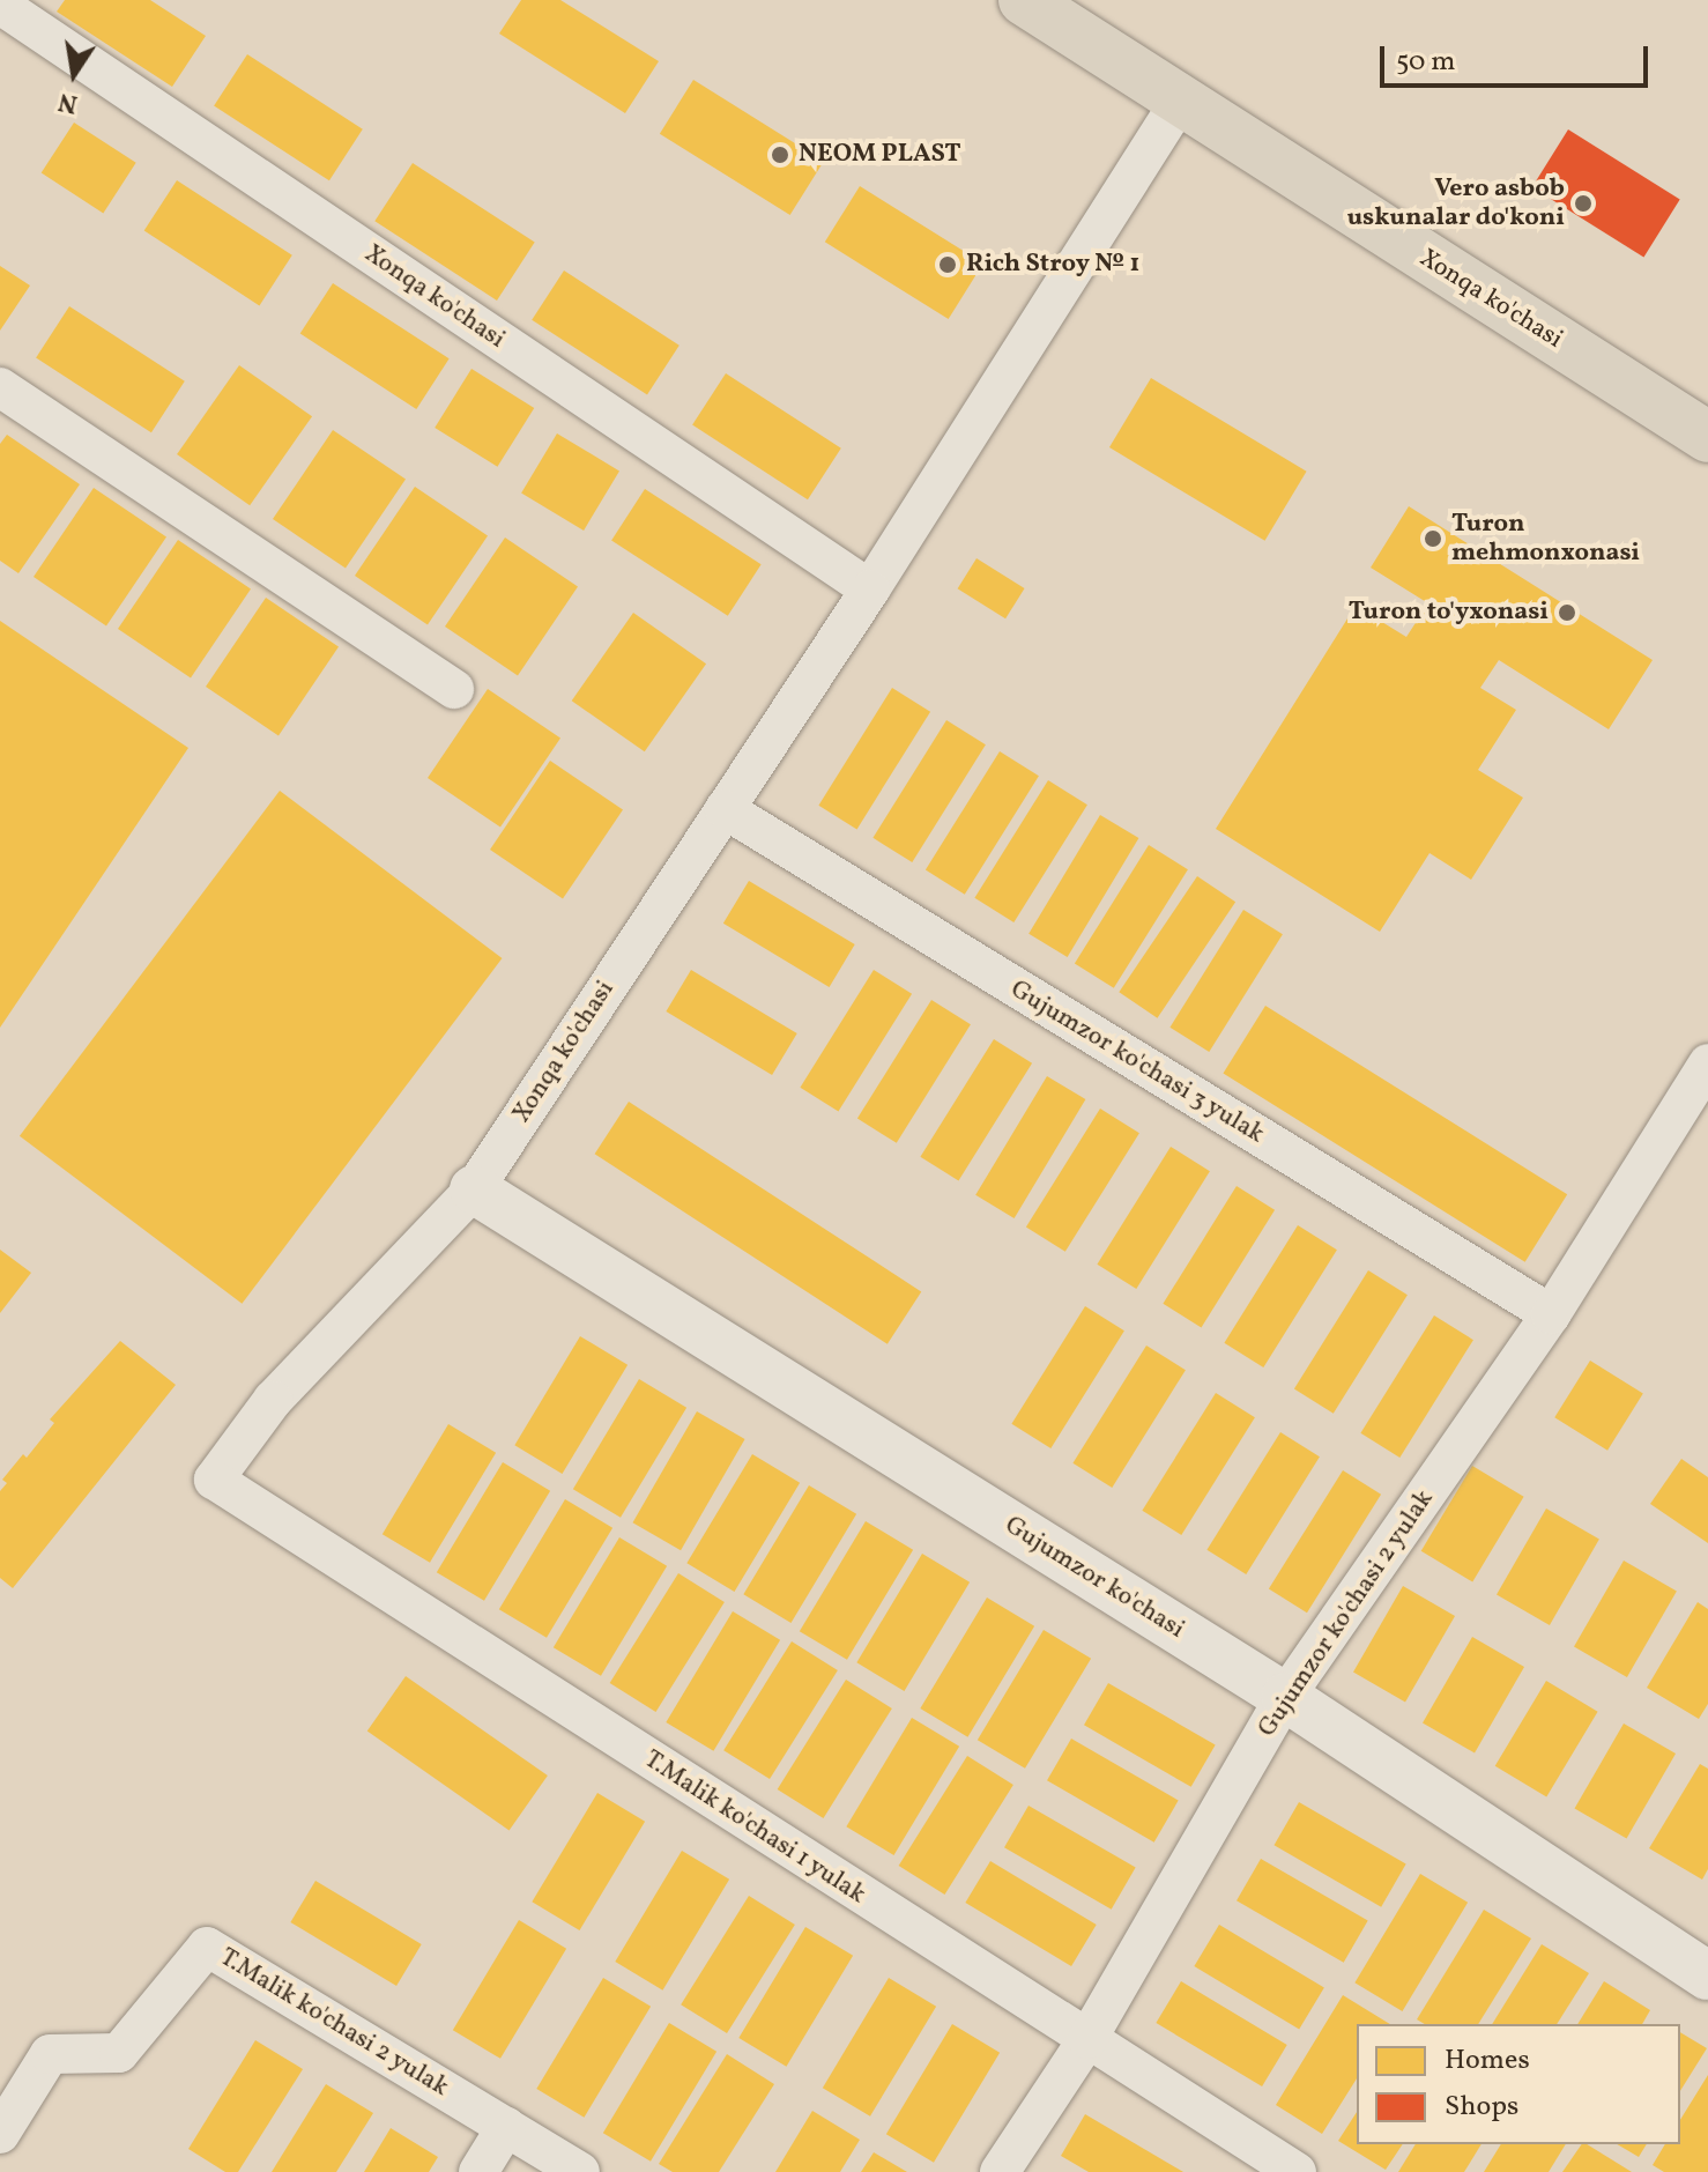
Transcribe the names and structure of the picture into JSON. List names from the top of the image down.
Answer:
{
  "streets": {
    "main road": ["Xonqa ko'chasi"],
    "street": [
      "Gujumzor ko'chasi 3 yulak",
      "Gujumzor ko'chasi",
      "Gujumzor ko'chasi 2 yulak",
      "T.Malik ko'chasi 1 yulak",
      "T.Malik ko'chasi 2 yulak"
    ]
  },
  "crossings": [
    ["Xonqa ko'chasi", "Gujumzor ko'chasi 3 yulak"],
    ["Xonqa ko'chasi", "Gujumzor ko'chasi"],
    ["Xonqa ko'chasi", "T.Malik ko'chasi 1 yulak"],
    ["Gujumzor ko'chasi 3 yulak", "Gujumzor ko'chasi 2 yulak"],
    ["Gujumzor ko'chasi", "Gujumzor ko'chasi 2 yulak"],
    ["Gujumzor ko'chasi 2 yulak", "T.Malik ko'chasi 1 yulak"]
  ],
  "places": [
    "NEOM PLAST",
    "Vero asbob uskunalar do'koni",
    "Rich Stroy № 1",
    "Turon mehmonxonasi",
    "Turon to'yxonasi"
  ],
  "legend": ["Homes", "Shops"],
  "scale_bar": "50 m",
  "north": "bottom"
}
